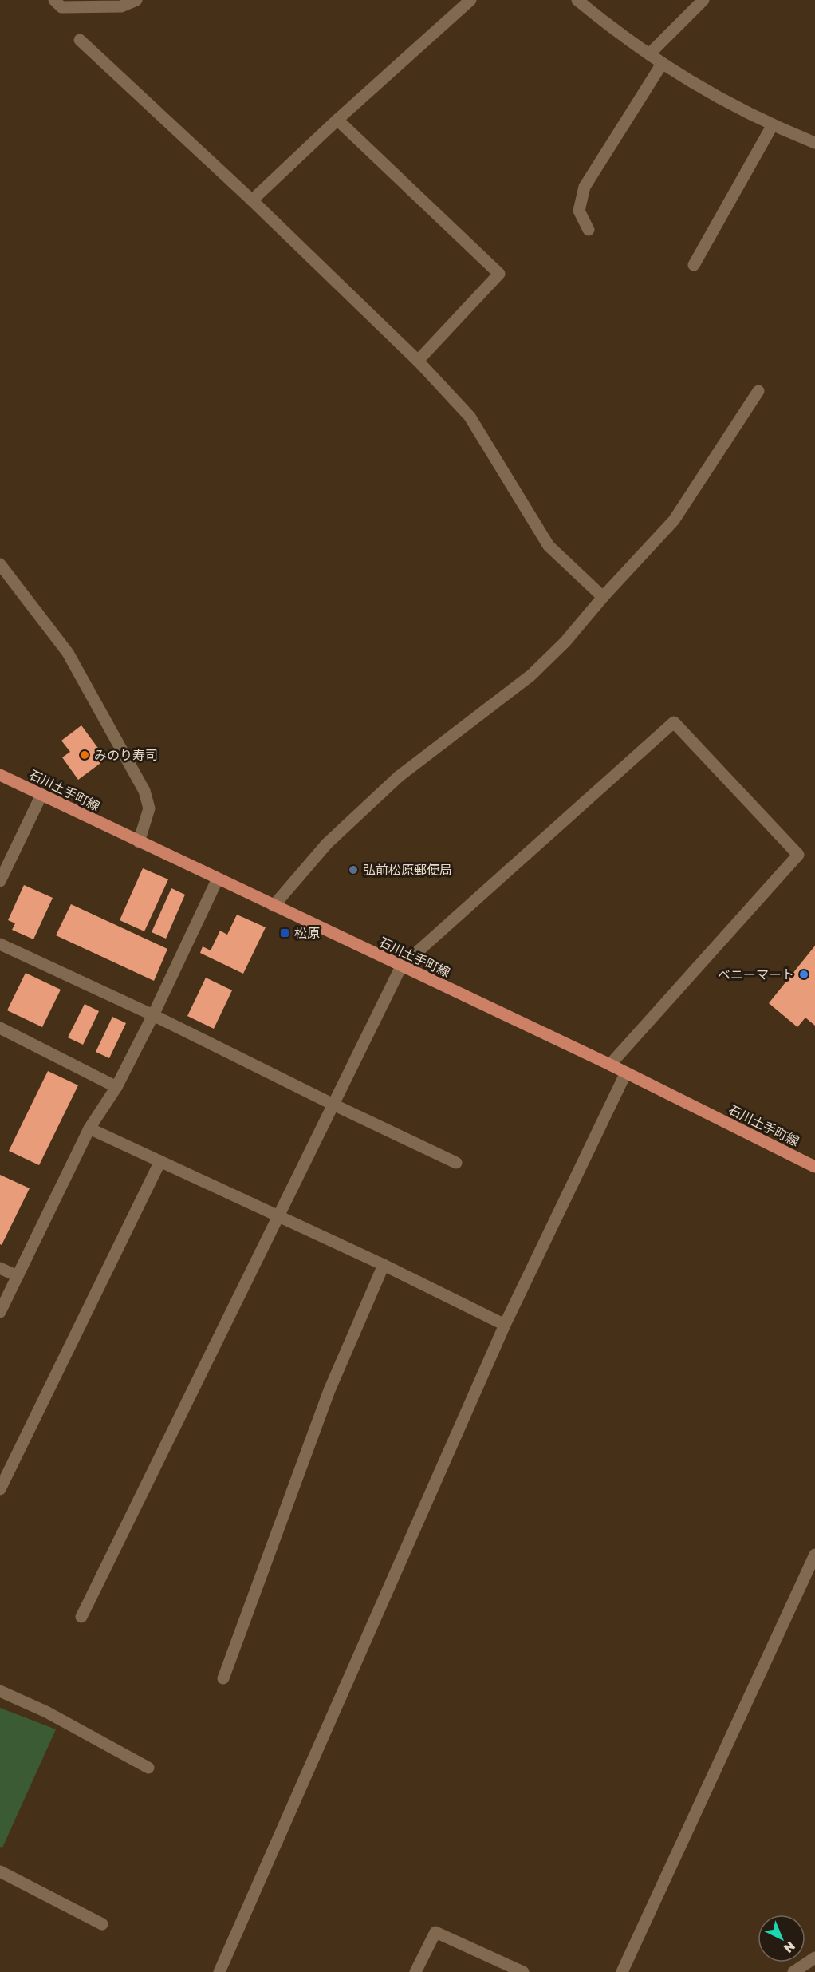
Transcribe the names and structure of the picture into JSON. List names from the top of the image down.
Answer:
{
  "streets": {
    "main road": ["石川土手町線"]
  },
  "places": {
    "other": ["みのり寿司", "弘前松原郵便局", "ベニーマート"],
    "transit": ["松原"]
  },
  "north": "bottom right"
}
